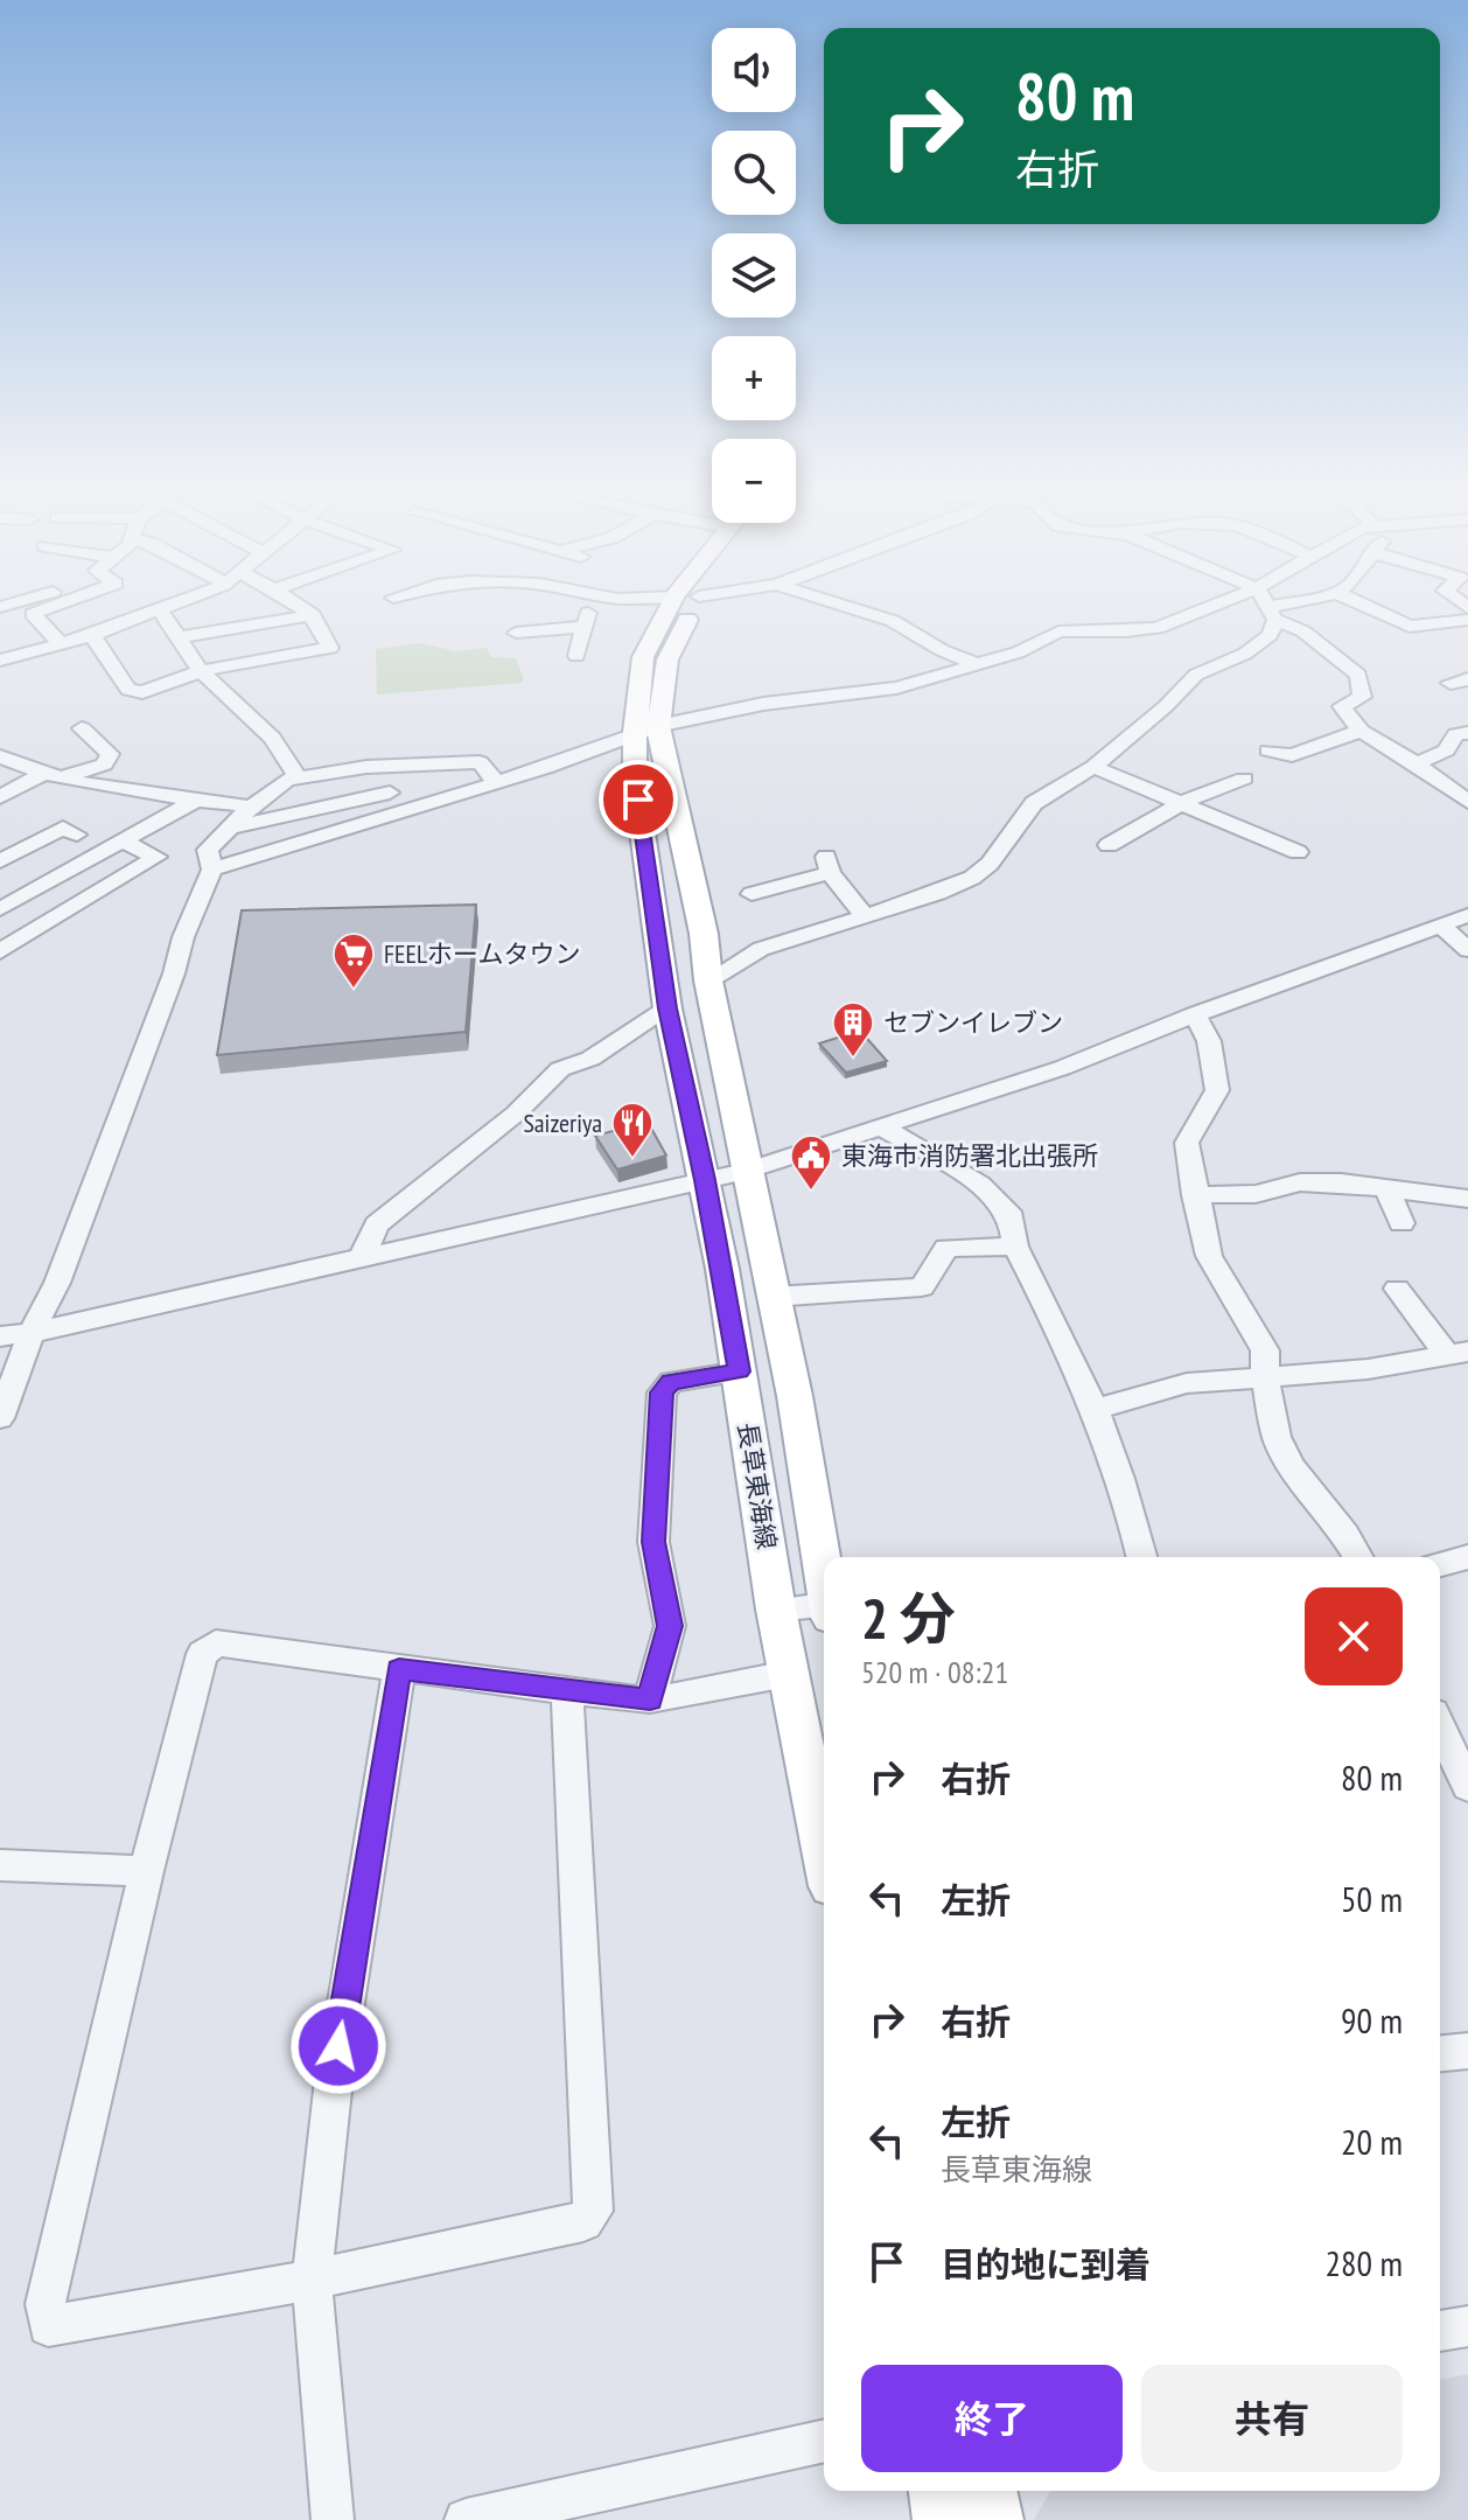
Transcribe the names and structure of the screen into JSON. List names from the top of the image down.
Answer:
{
  "streets": {
    "main road": ["長草東海線"]
  },
  "places": {
    "supermarket": ["FEELホームタウン"],
    "building": ["セブンイレブン"],
    "restaurant": ["Saizeriya"],
    "public building": ["東海市消防署北出張所"]
  },
  "page": {
    "map_buttons": ["+", "−"],
    "turn": ["80 m", "右折"],
    "heading": ["2 分", "520 m · 08:21"],
    "list": [
      {
        "name": "右折",
        "value": "80 m"
      },
      {
        "name": "左折",
        "value": "50 m"
      },
      {
        "name": "右折",
        "value": "90 m"
      },
      {
        "name": "左折",
        "note": "長草東海線",
        "value": "20 m"
      },
      {
        "name": "目的地に到着",
        "value": "280 m"
      }
    ],
    "buttons": ["終了", "共有"]
  }
}
